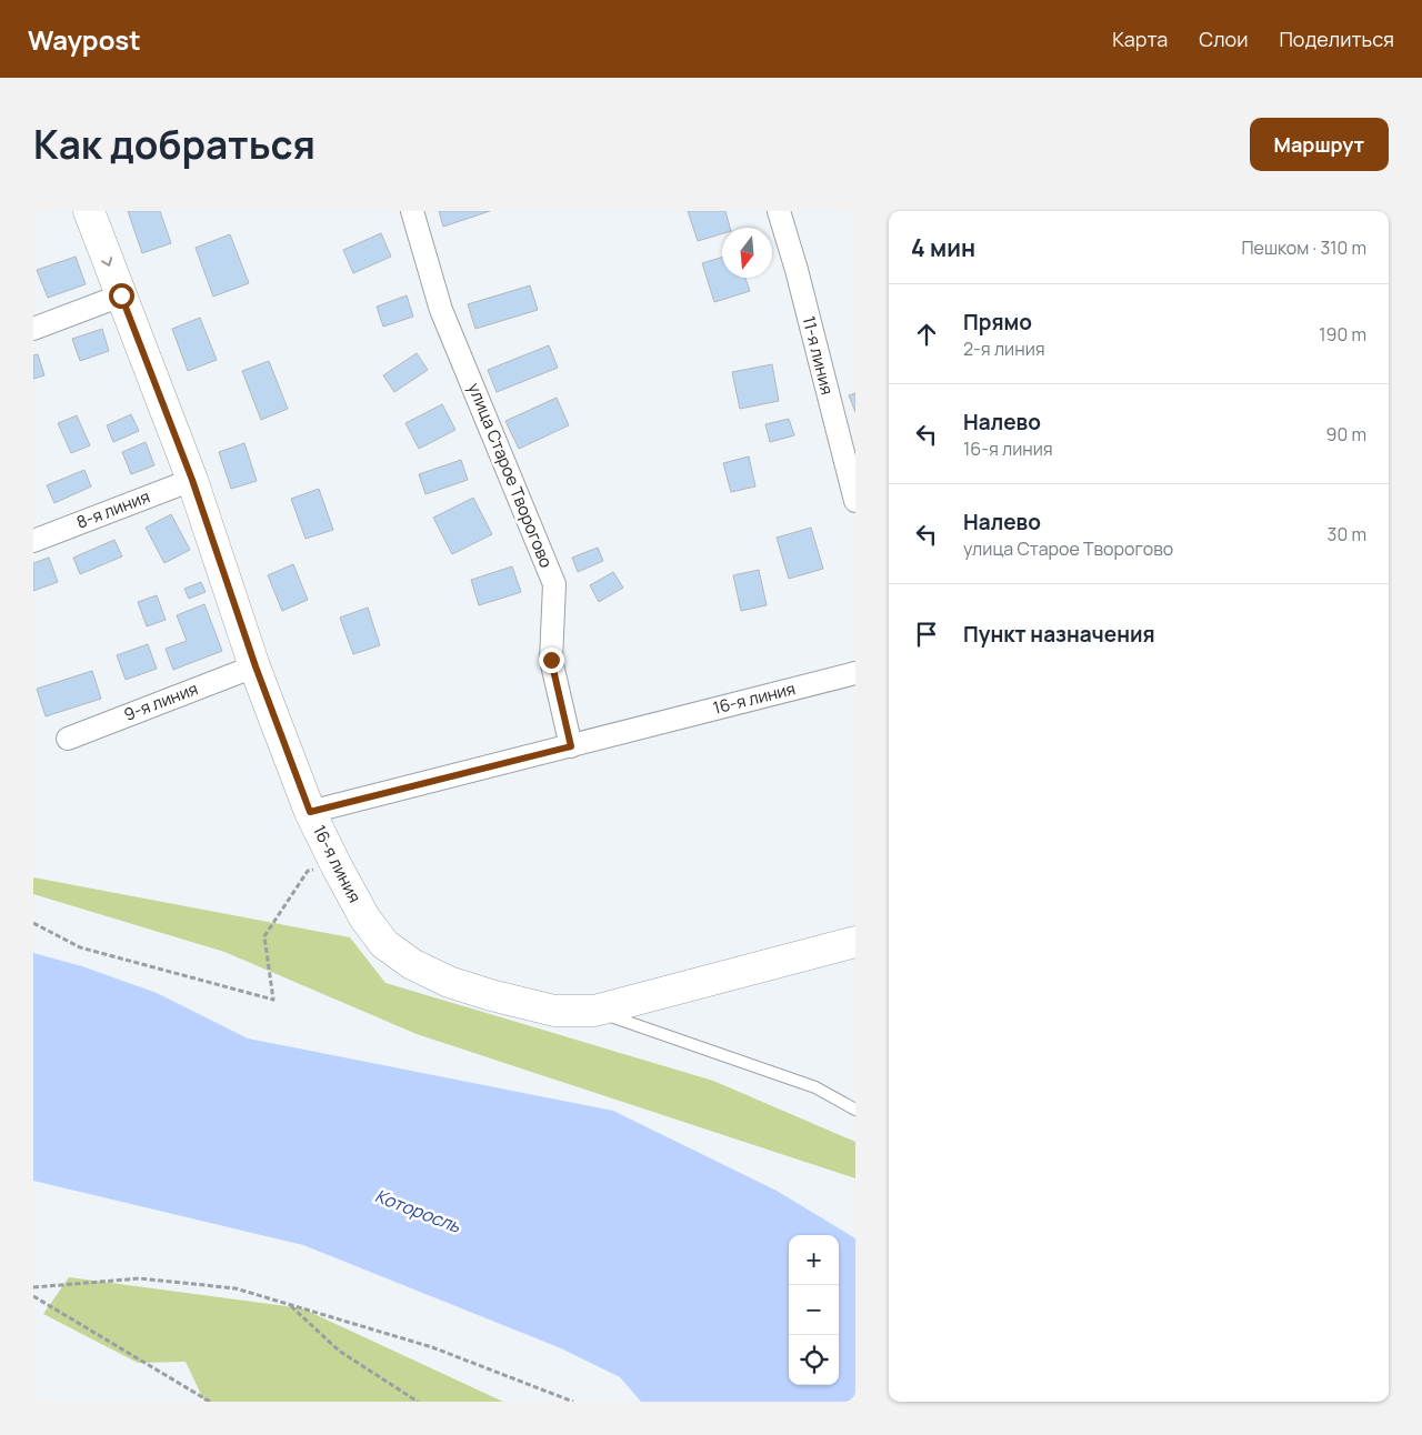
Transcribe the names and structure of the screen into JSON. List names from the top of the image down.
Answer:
{
  "streets": {
    "street": [
      "11-я линия",
      "улица Старое Творогово",
      "8-я линия",
      "16-я линия",
      "9-я линия"
    ]
  },
  "crossings": [
    ["улица Старое Творогово", "16-я линия"]
  ],
  "water": ["Которосль"],
  "north": "bottom",
  "page": {
    "header": "Waypost",
    "nav": ["Карта", "Слои", "Поделиться"],
    "title": "Как добраться",
    "buttons": "Маршрут",
    "heading": ["4 мин", "Пешком · 310 m"],
    "list": [
      ["Прямо", "2-я линия", "190 m"],
      ["Налево", "16-я линия", "90 m"],
      ["Налево", "улица Старое Творогово", "30 m"],
      "Пункт назначения"
    ],
    "map_buttons": ["+", "−"]
  }
}
